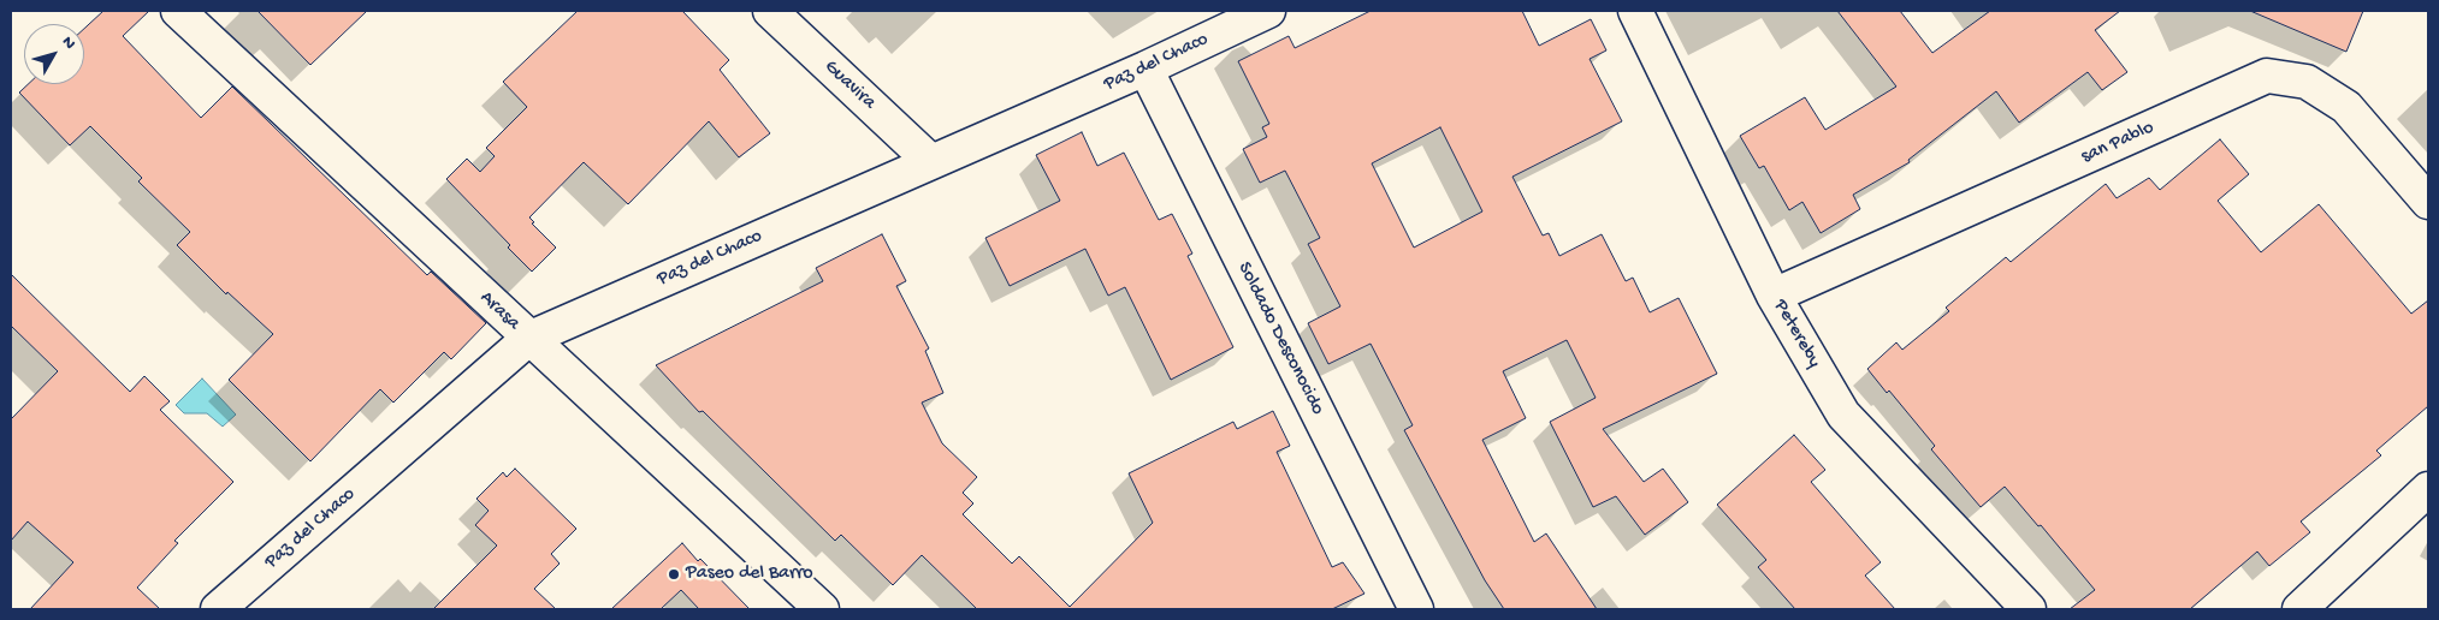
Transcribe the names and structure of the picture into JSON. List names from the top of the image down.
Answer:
{
  "streets": {
    "street": [
      "Paz del Chaco",
      "Guavira",
      "san Pablo",
      "Arasa",
      "Petereby",
      "Soldado Desconocido"
    ]
  },
  "crossings": [
    ["Paz del Chaco", "Guavira"],
    ["Paz del Chaco", "Arasa"],
    ["Paz del Chaco", "Soldado Desconocido"],
    ["san Pablo", "Petereby"]
  ],
  "places": ["Paseo del Barro"],
  "north": "top right"
}
